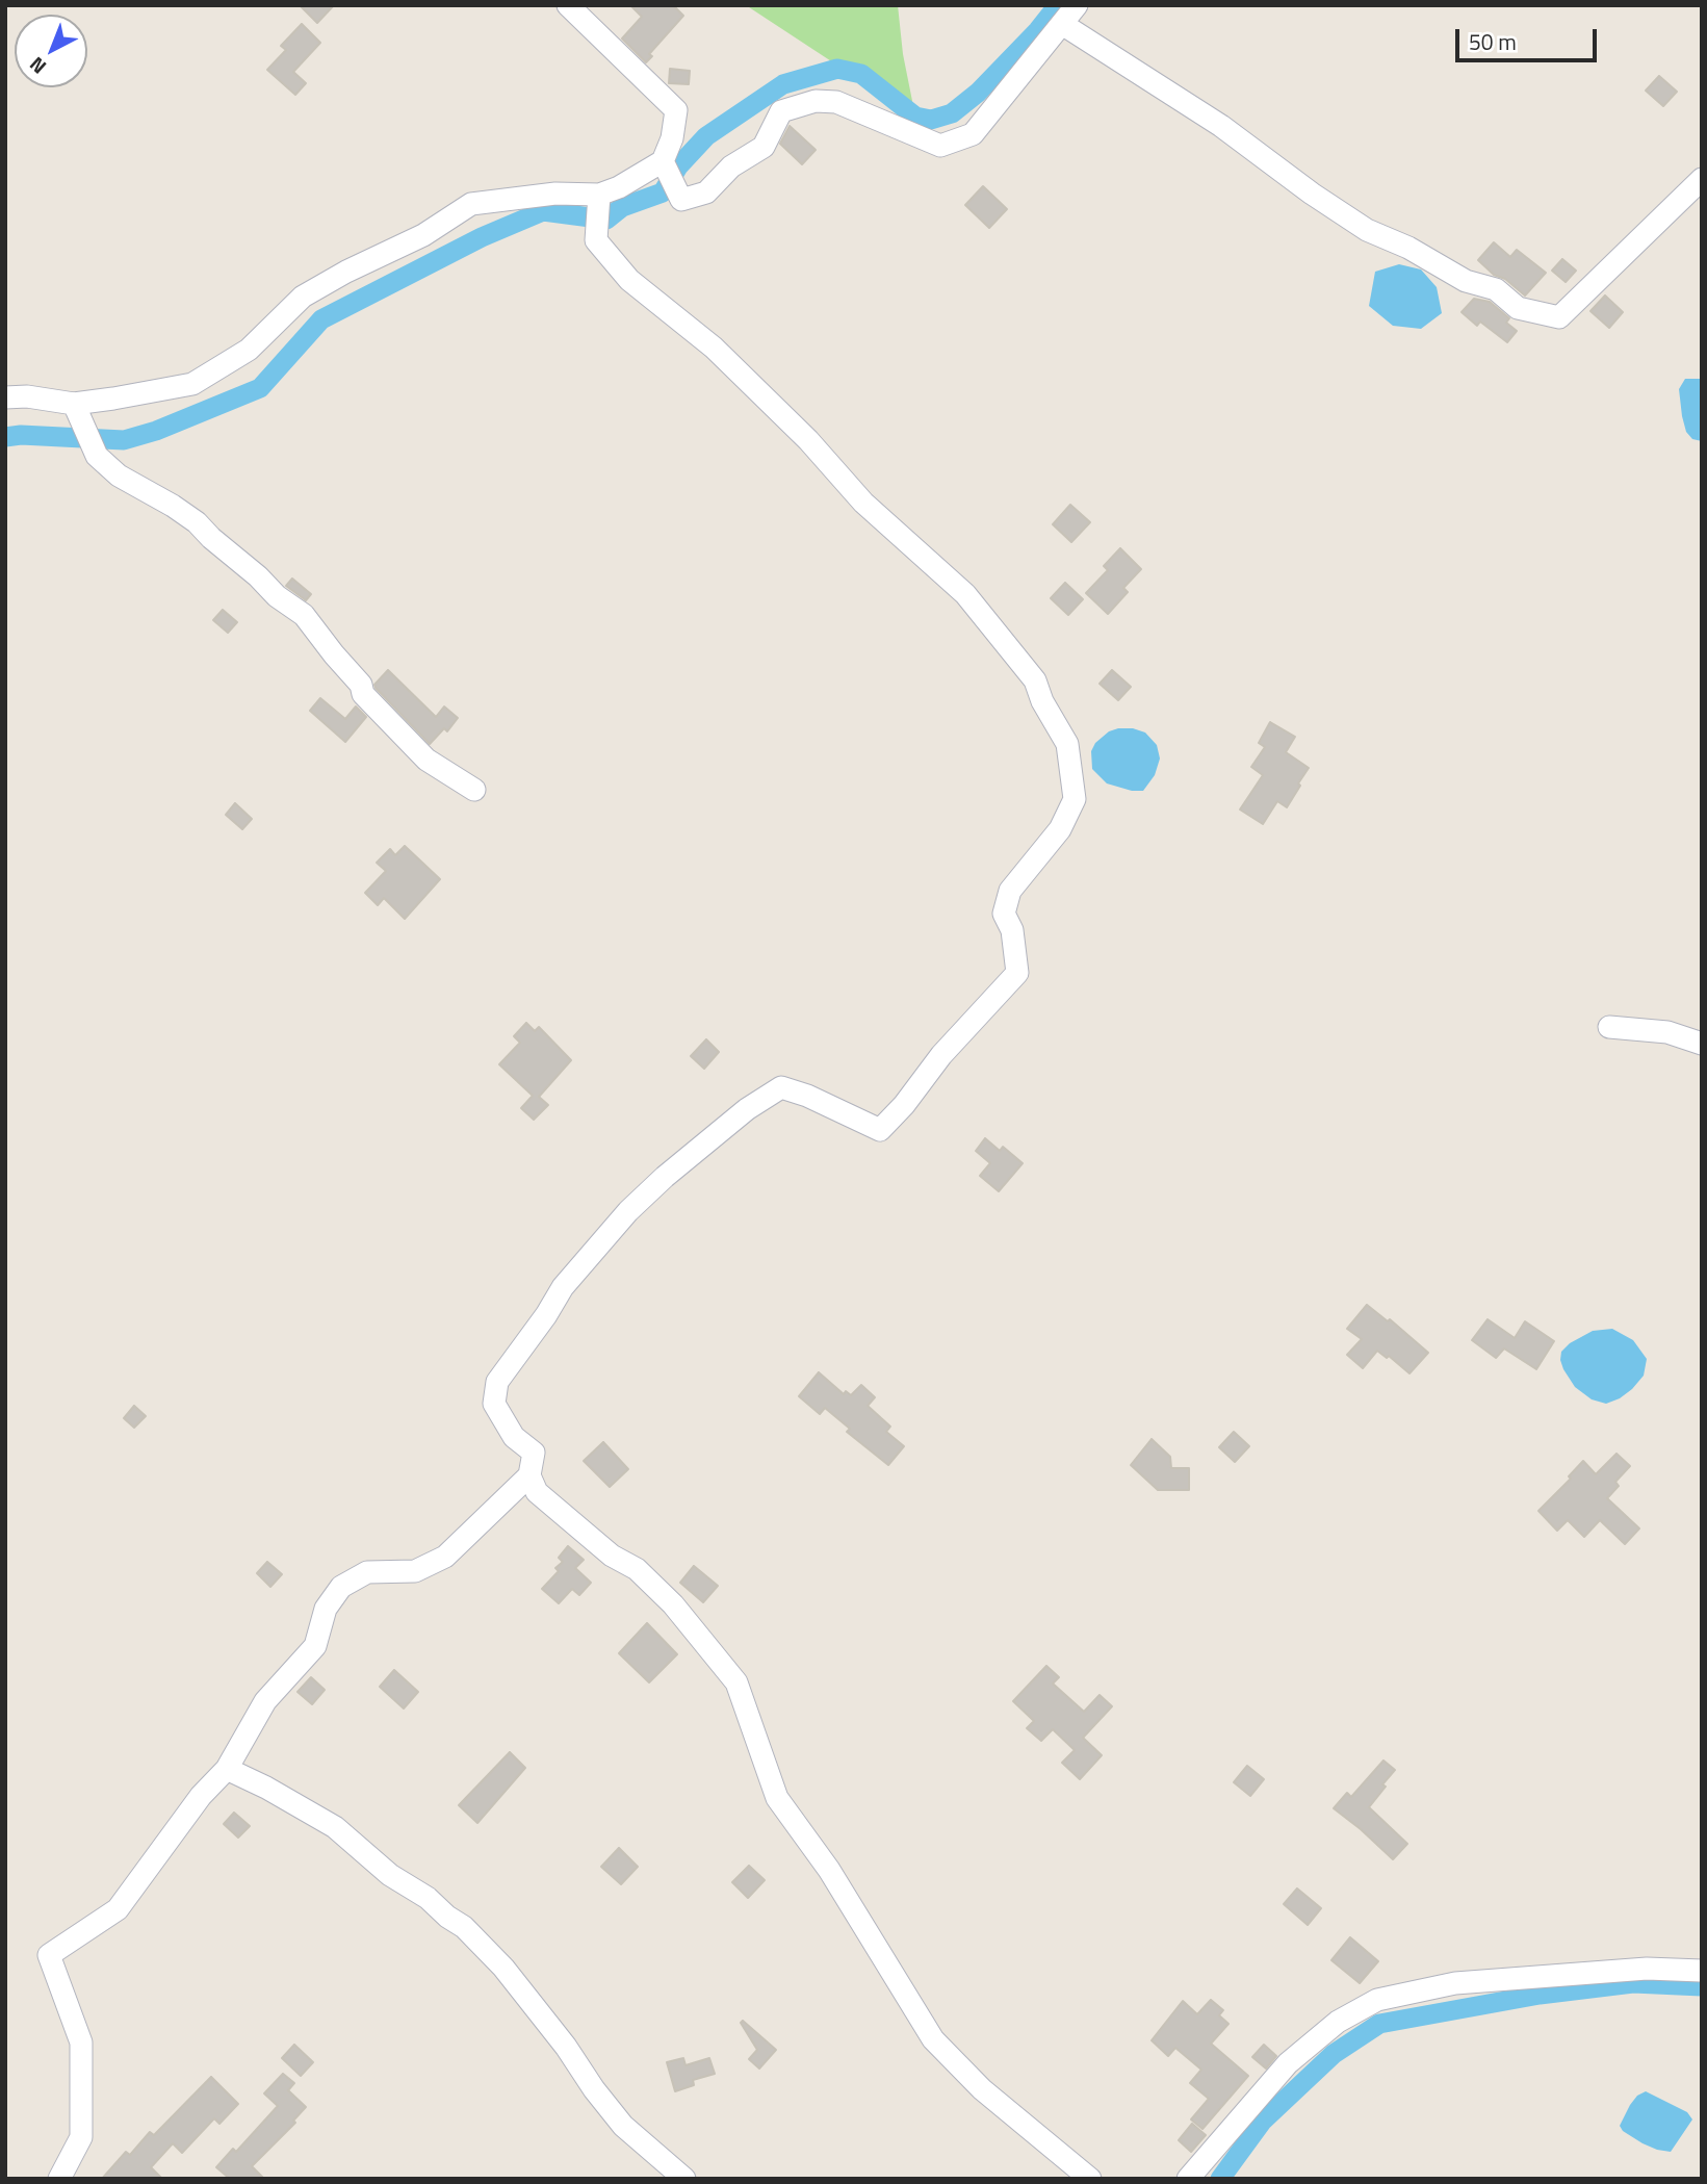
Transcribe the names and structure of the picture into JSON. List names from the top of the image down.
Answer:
{
  "scale_bar": "50 m",
  "north": "bottom left"
}
